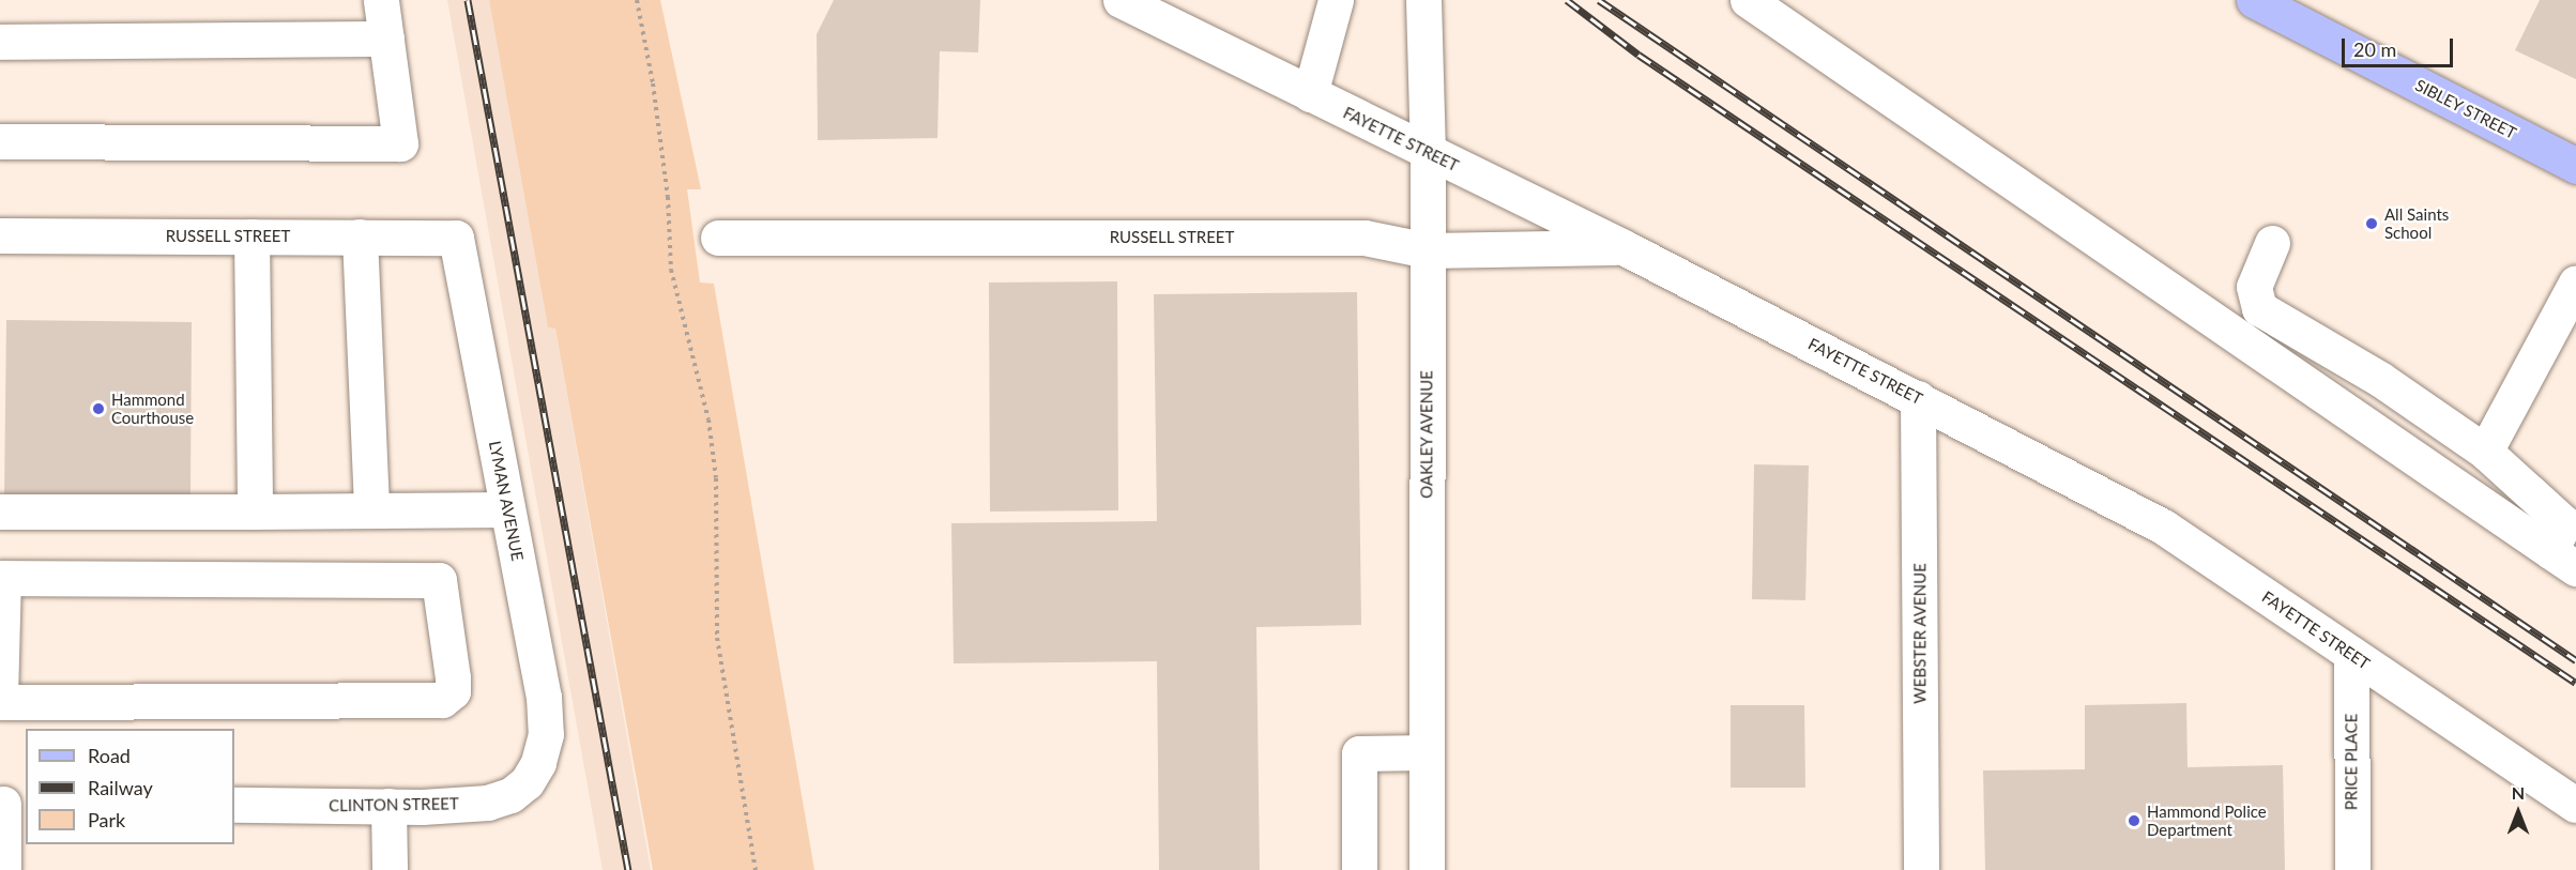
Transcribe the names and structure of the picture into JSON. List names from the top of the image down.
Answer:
{
  "streets": {
    "main road": ["SIBLEY STREET"],
    "street": [
      "FAYETTE STREET",
      "RUSSELL STREET",
      "OAKLEY AVENUE",
      "LYMAN AVENUE",
      "WEBSTER AVENUE",
      "PRICE PLACE",
      "CLINTON STREET"
    ]
  },
  "crossings": [
    ["FAYETTE STREET", "RUSSELL STREET"],
    ["FAYETTE STREET", "OAKLEY AVENUE"],
    ["FAYETTE STREET", "WEBSTER AVENUE"],
    ["FAYETTE STREET", "PRICE PLACE"],
    ["RUSSELL STREET", "OAKLEY AVENUE"],
    ["RUSSELL STREET", "LYMAN AVENUE"],
    ["LYMAN AVENUE", "CLINTON STREET"]
  ],
  "places": ["All Saints School", "Hammond Courthouse", "Hammond Police Department"],
  "legend": ["Road", "Railway", "Park"],
  "scale_bar": "20 m",
  "north": "top"
}
